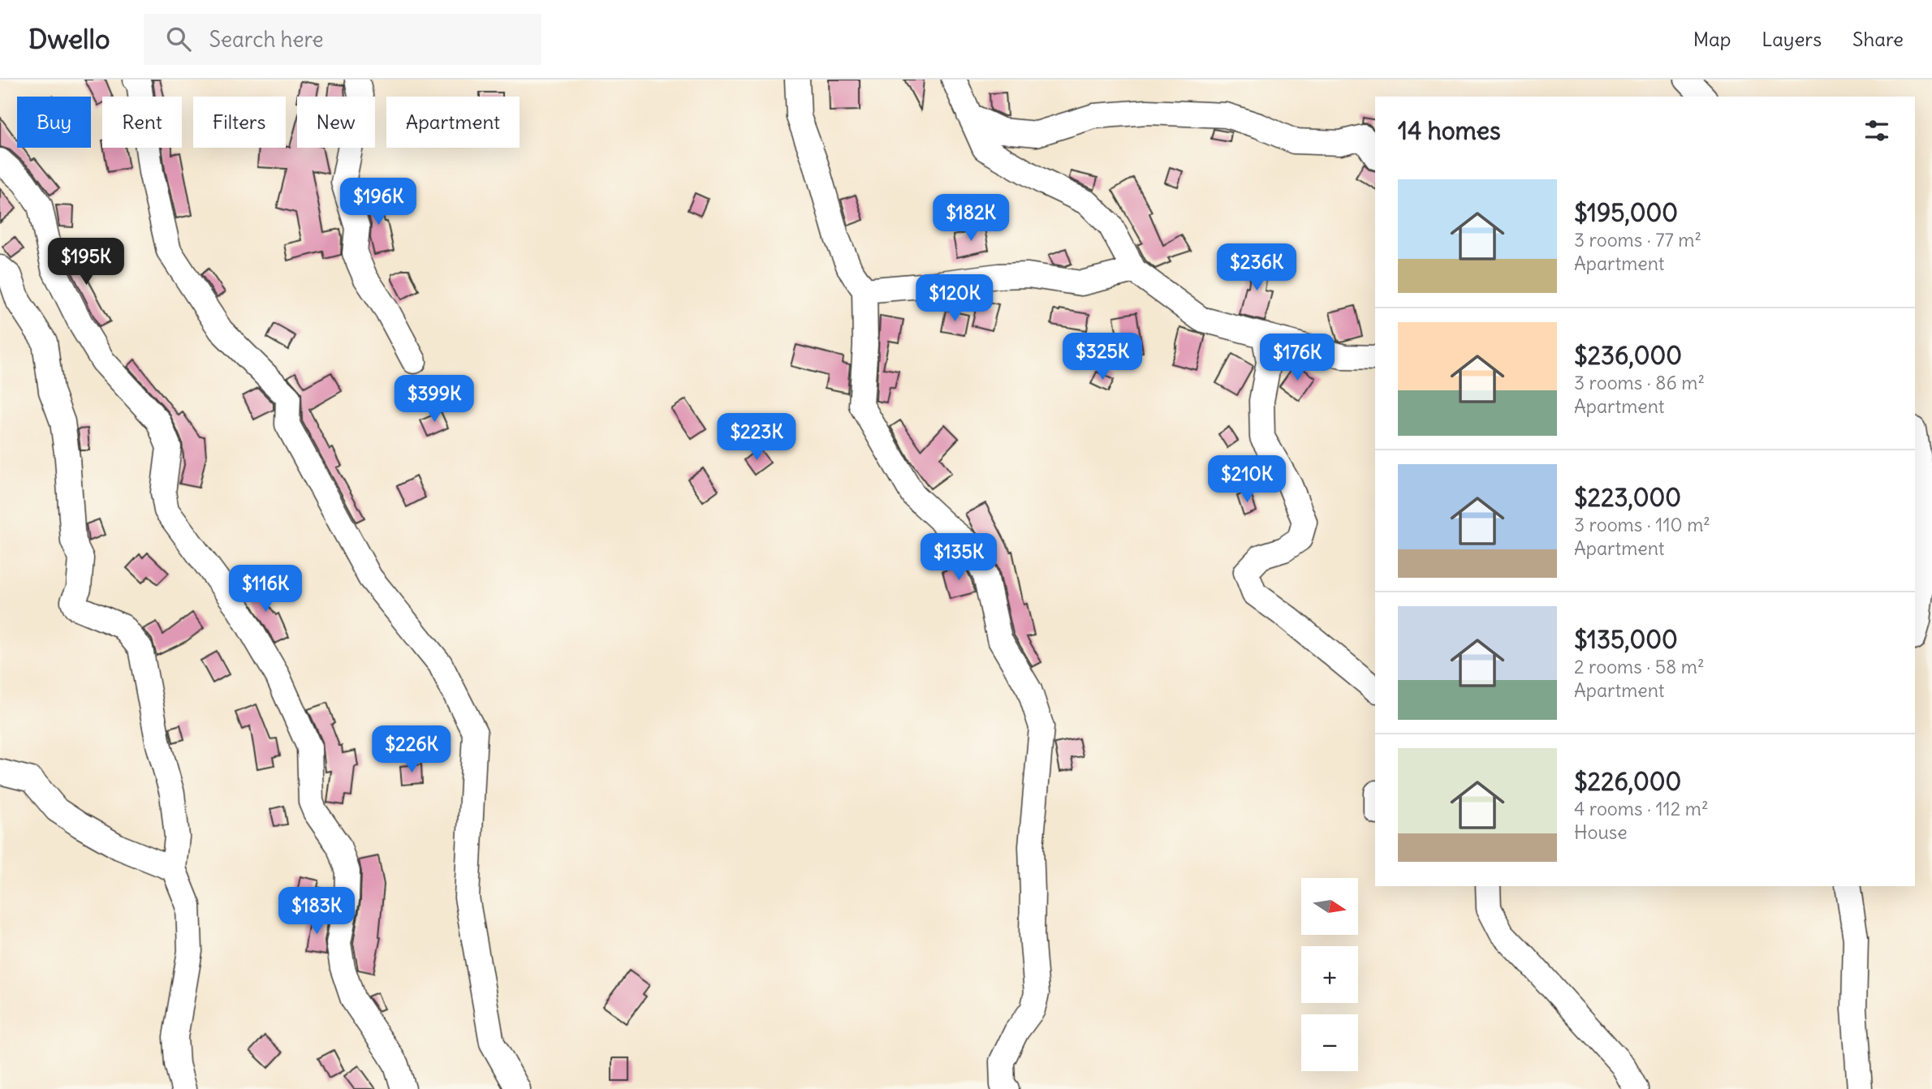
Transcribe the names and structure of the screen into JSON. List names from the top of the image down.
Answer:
{
  "north": "right",
  "page": {
    "header": "Dwello",
    "search": "Search here",
    "nav": ["Map", "Layers", "Share"],
    "chip": [
      "Buy",
      "Rent",
      "Filters",
      "New",
      "Apartment"
    ],
    "heading": "14 homes",
    "list": [
      {
        "name": "$195,000",
        "note": "3 rooms · 77 m² · Apartment"
      },
      {
        "name": "$236,000",
        "note": "3 rooms · 86 m² · Apartment"
      },
      {
        "name": "$223,000",
        "note": "3 rooms · 110 m² · Apartment"
      },
      {
        "name": "$135,000",
        "note": "2 rooms · 58 m² · Apartment"
      },
      {
        "name": "$226,000",
        "note": "4 rooms · 112 m² · House"
      }
    ],
    "price": [
      "$196K",
      "$182K",
      "$195K",
      "$236K",
      "$120K",
      "$325K",
      "$176K",
      "$399K",
      "$223K",
      "$210K",
      "$135K",
      "$116K",
      "$226K",
      "$183K"
    ],
    "map_buttons": ["+", "−"]
  }
}
